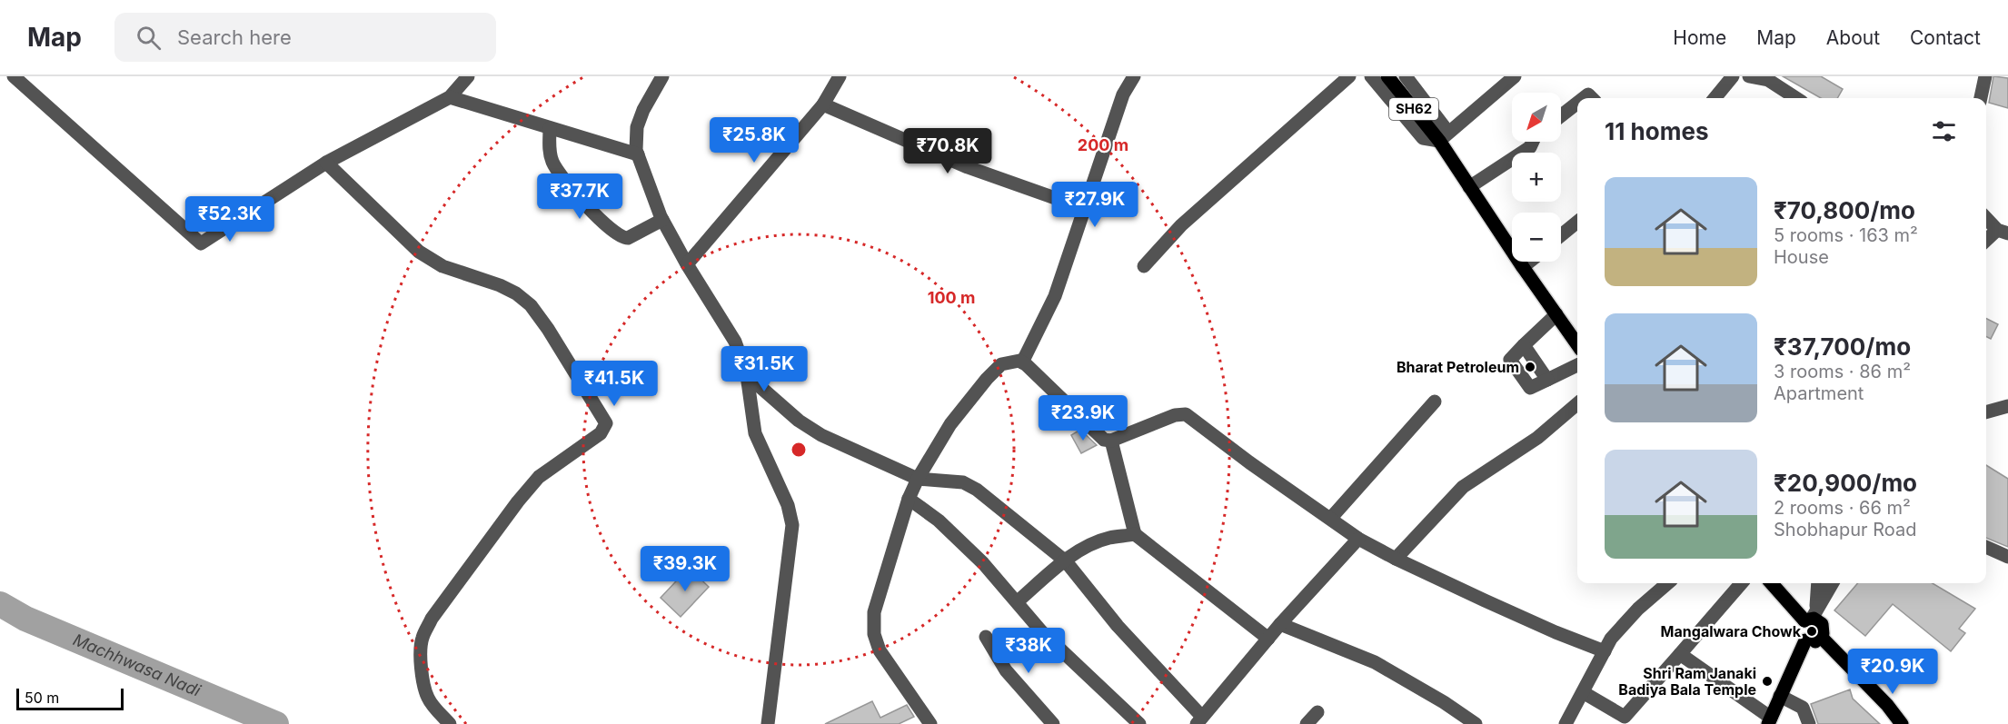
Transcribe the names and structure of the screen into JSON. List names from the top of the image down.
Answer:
{
  "streets": {
    "main road": ["SH62"]
  },
  "water": ["Machhwasa Nadi"],
  "places": ["Bharat Petroleum", "Mangalwara Chowk", "Shri Ram Janaki Badiya Bala Temple"],
  "scale_bar": "50 m",
  "north": "bottom left",
  "page": {
    "header": "Map",
    "search": "Search here",
    "nav": [
      "Home",
      "Map",
      "About",
      "Contact"
    ],
    "map_buttons": ["+", "−"],
    "heading": "11 homes",
    "price": [
      "₹25.8K",
      "₹70.8K",
      "₹37.7K",
      "₹27.9K",
      "₹52.3K",
      "₹31.5K",
      "₹41.5K",
      "₹23.9K",
      "₹39.3K",
      "₹38K",
      "₹20.9K"
    ],
    "list": [
      {
        "name": "₹70,800/mo",
        "note": "5 rooms · 163 m² · House"
      },
      {
        "name": "₹37,700/mo",
        "note": "3 rooms · 86 m² · Apartment"
      },
      {
        "name": "₹20,900/mo",
        "note": "2 rooms · 66 m² · Shobhapur Road"
      }
    ],
    "scale": "50 m"
  },
  "rings": ["200 m", "100 m"]
}
